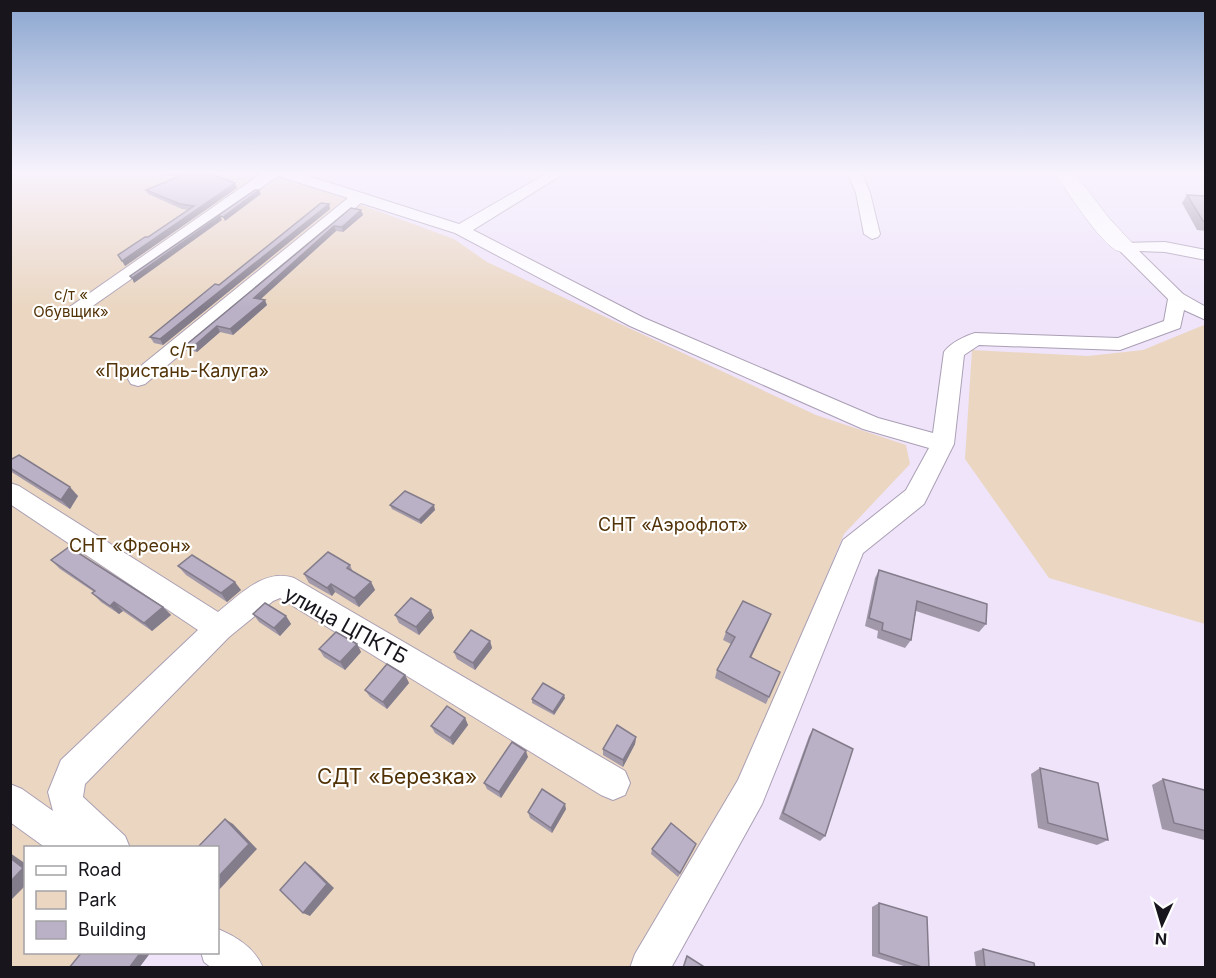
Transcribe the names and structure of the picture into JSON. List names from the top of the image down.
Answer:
{
  "streets": {
    "street": ["улица ЦПКТБ"]
  },
  "parks": [
    "с/т « Обувщик»",
    "с/т «Пристань-Калуга»",
    "СНТ «Аэрофлот»",
    "СНТ «Фреон»",
    "СДТ «Березка»"
  ],
  "legend": ["Road", "Park", "Building"],
  "north": "bottom"
}
